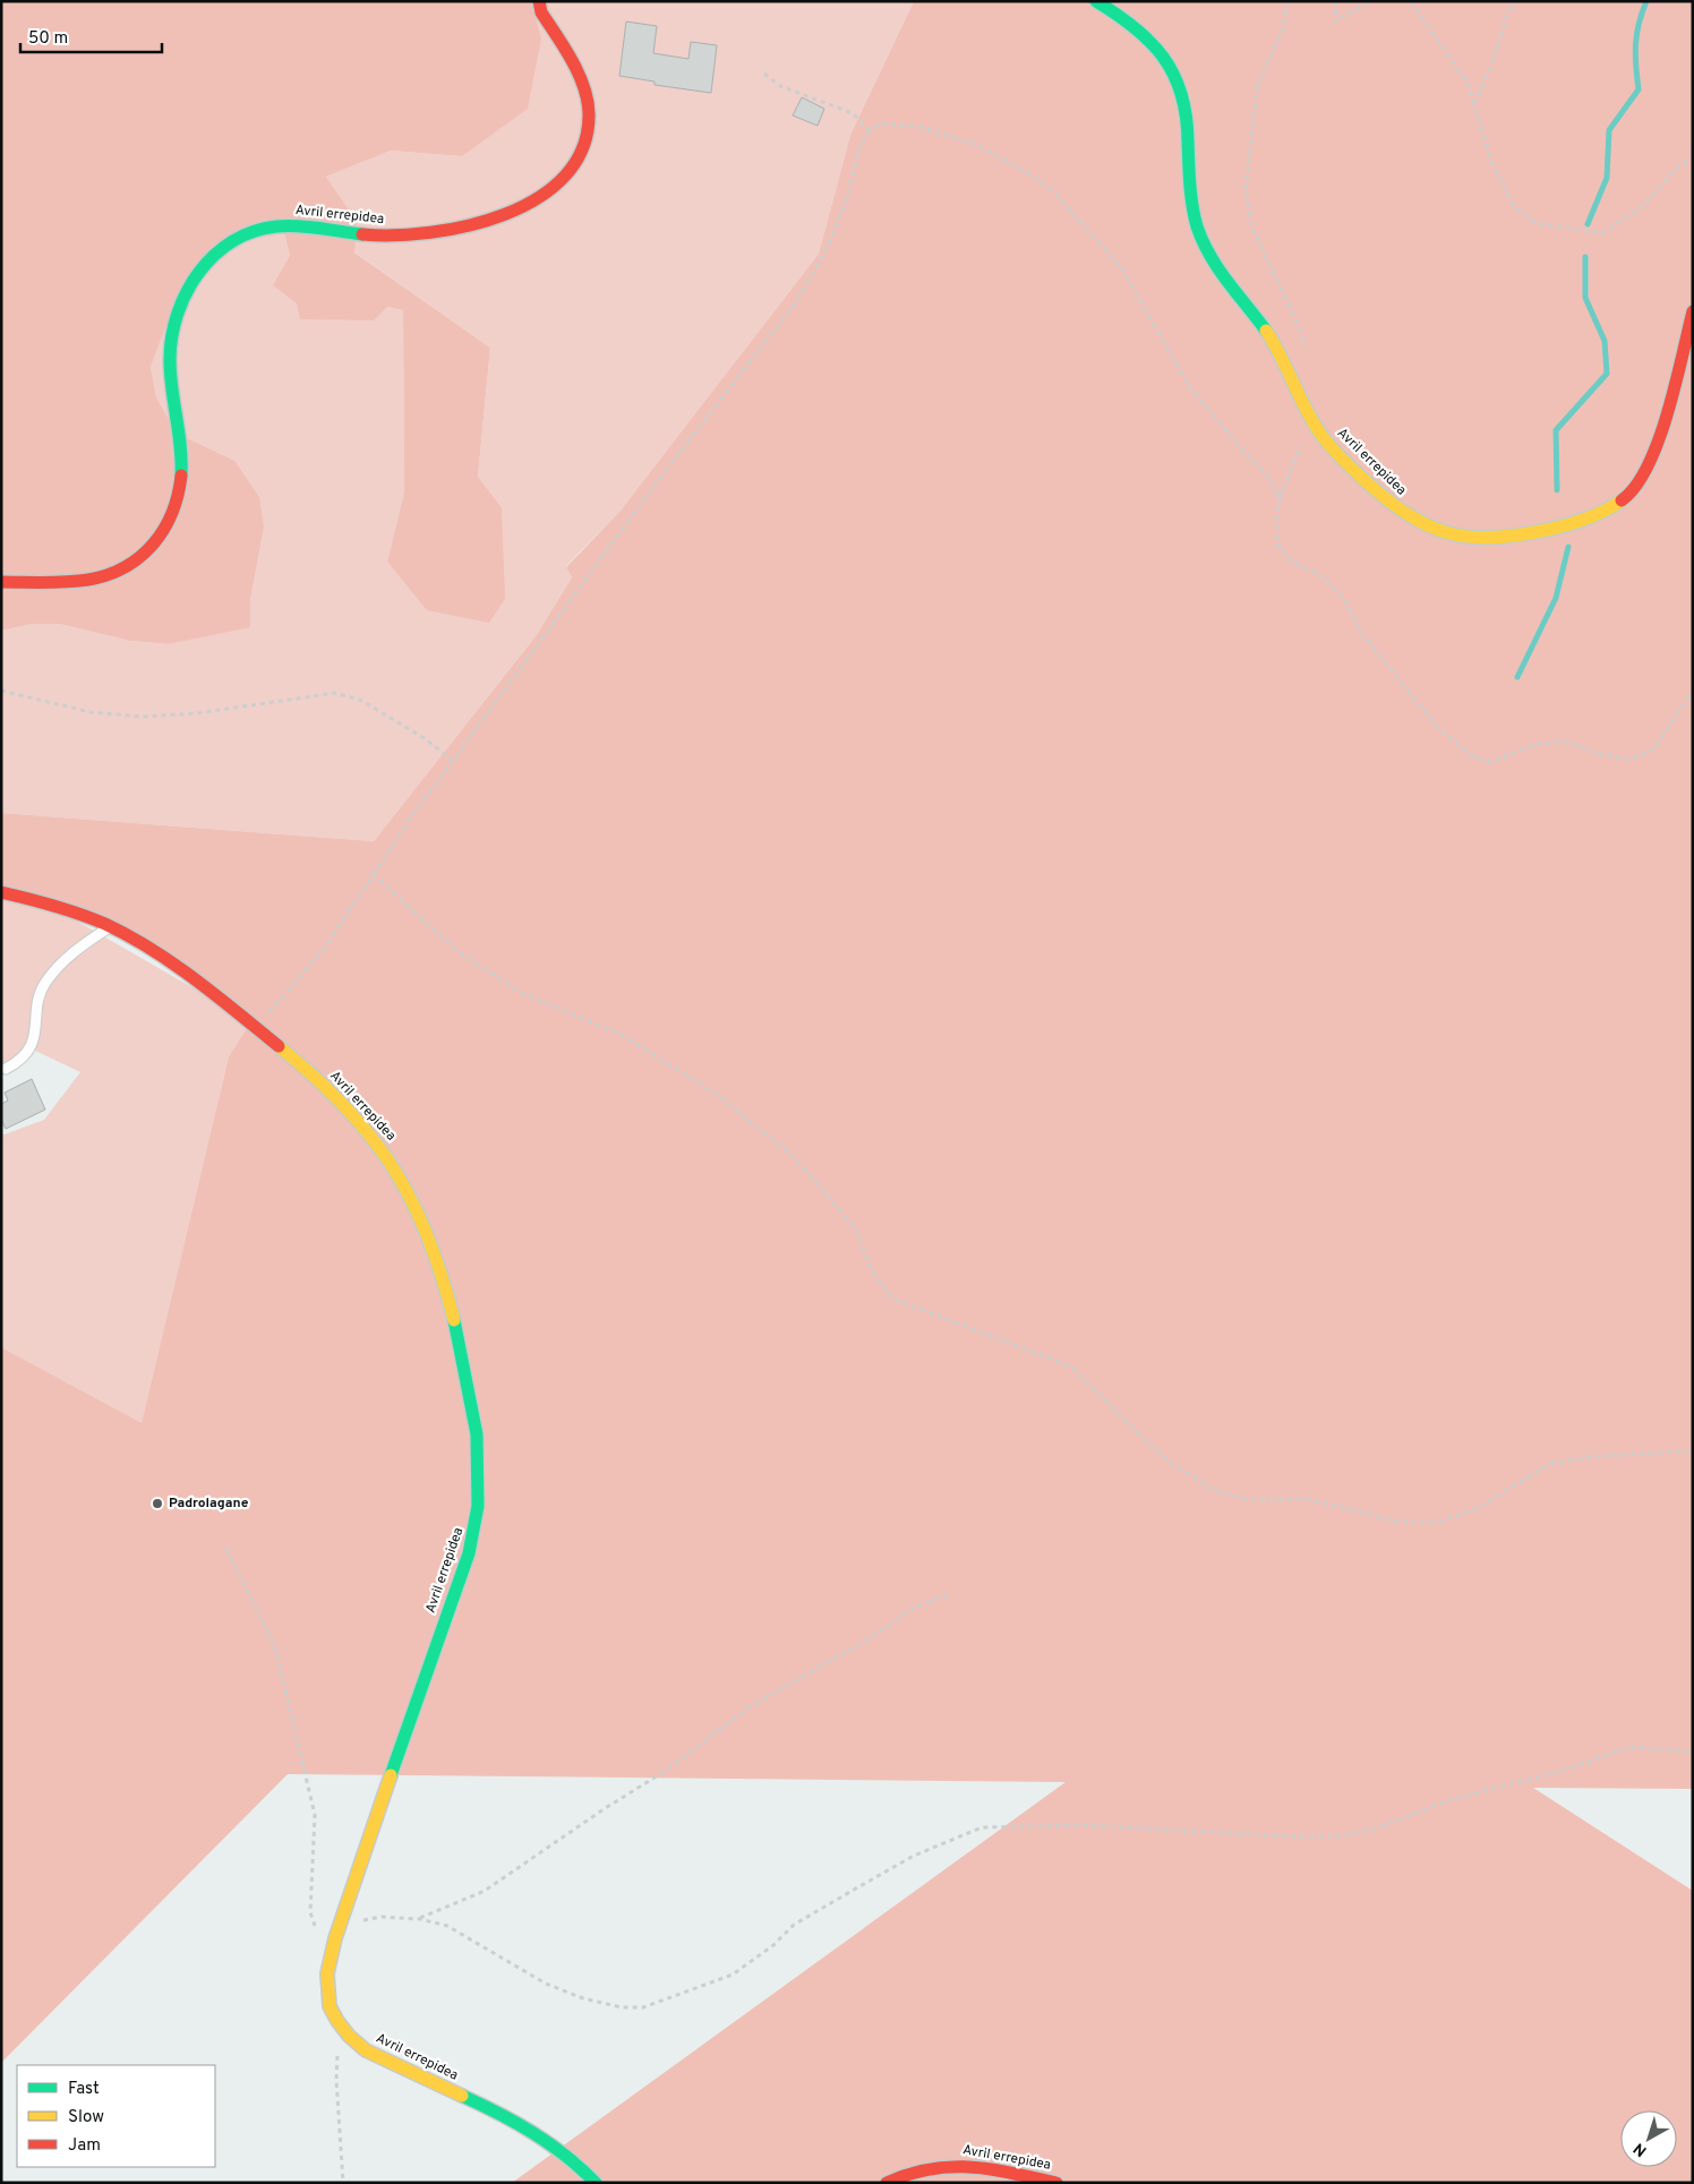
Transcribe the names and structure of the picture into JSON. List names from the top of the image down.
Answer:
{
  "streets": {
    "street": ["Avril errepidea"]
  },
  "places": ["Padrolagane"],
  "legend": ["Fast", "Slow", "Jam"],
  "scale_bar": "50 m",
  "north": "bottom left"
}
